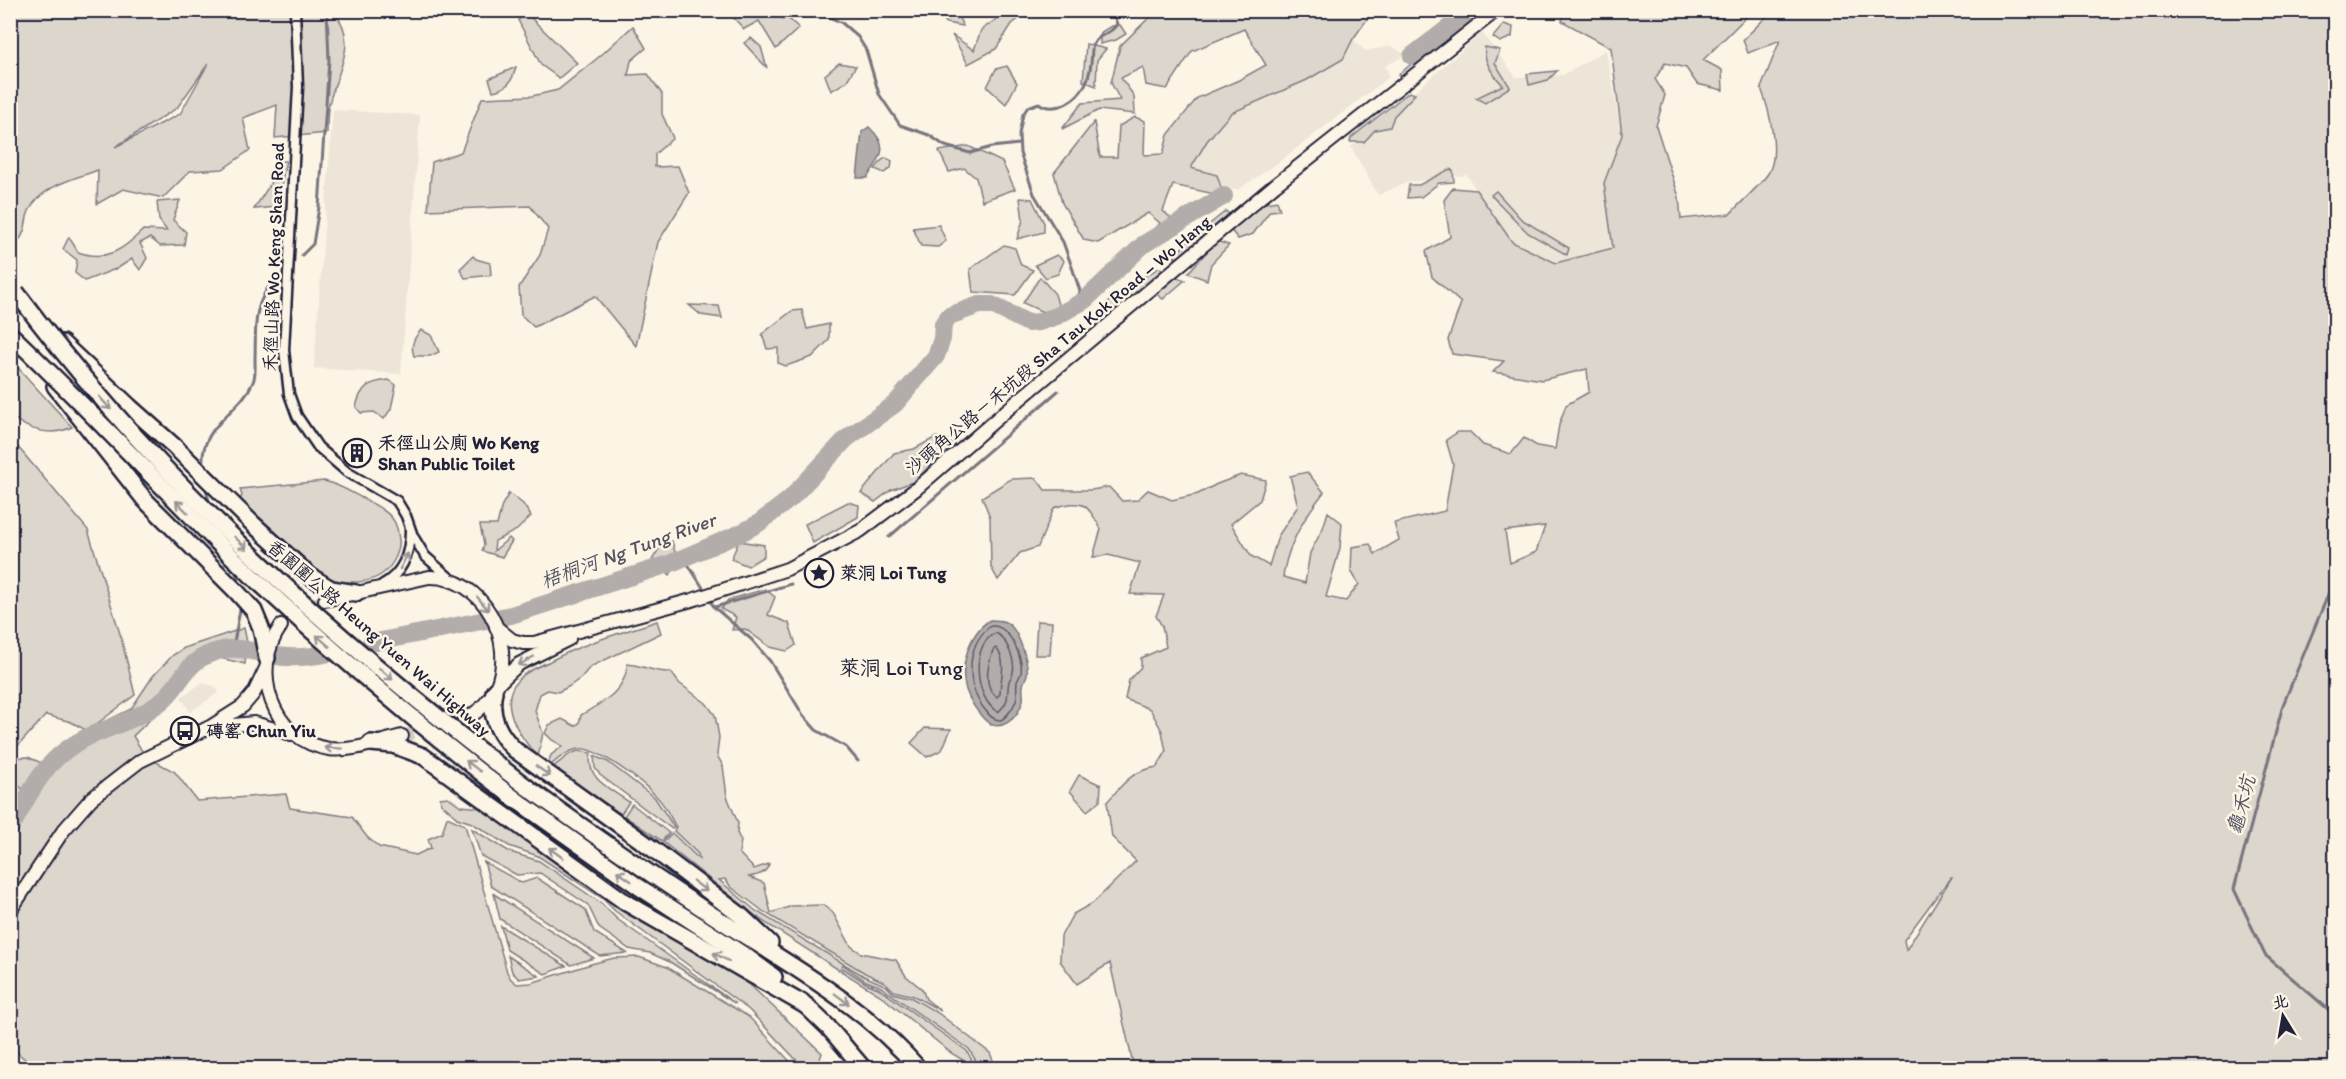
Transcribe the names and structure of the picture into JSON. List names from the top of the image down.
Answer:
{
  "streets": {
    "highway": ["香園圍公路 Heung Yuen Wai Highway"],
    "main road": ["沙頭角公路－禾坑段 Sha Tau Kok Road – Wo Hang"],
    "street": ["禾徑山路 Wo Keng Shan Road"]
  },
  "districts": ["萊洞 Loi Tung"],
  "water": ["梧桐河 Ng Tung River", "龜禾坑"],
  "places": {
    "building": ["禾徑山公廁 Wo Keng Shan Public Toilet"],
    "place": ["萊洞 Loi Tung"],
    "bus stop": ["磚窰 Chun Yiu"]
  },
  "north": "top"
}
